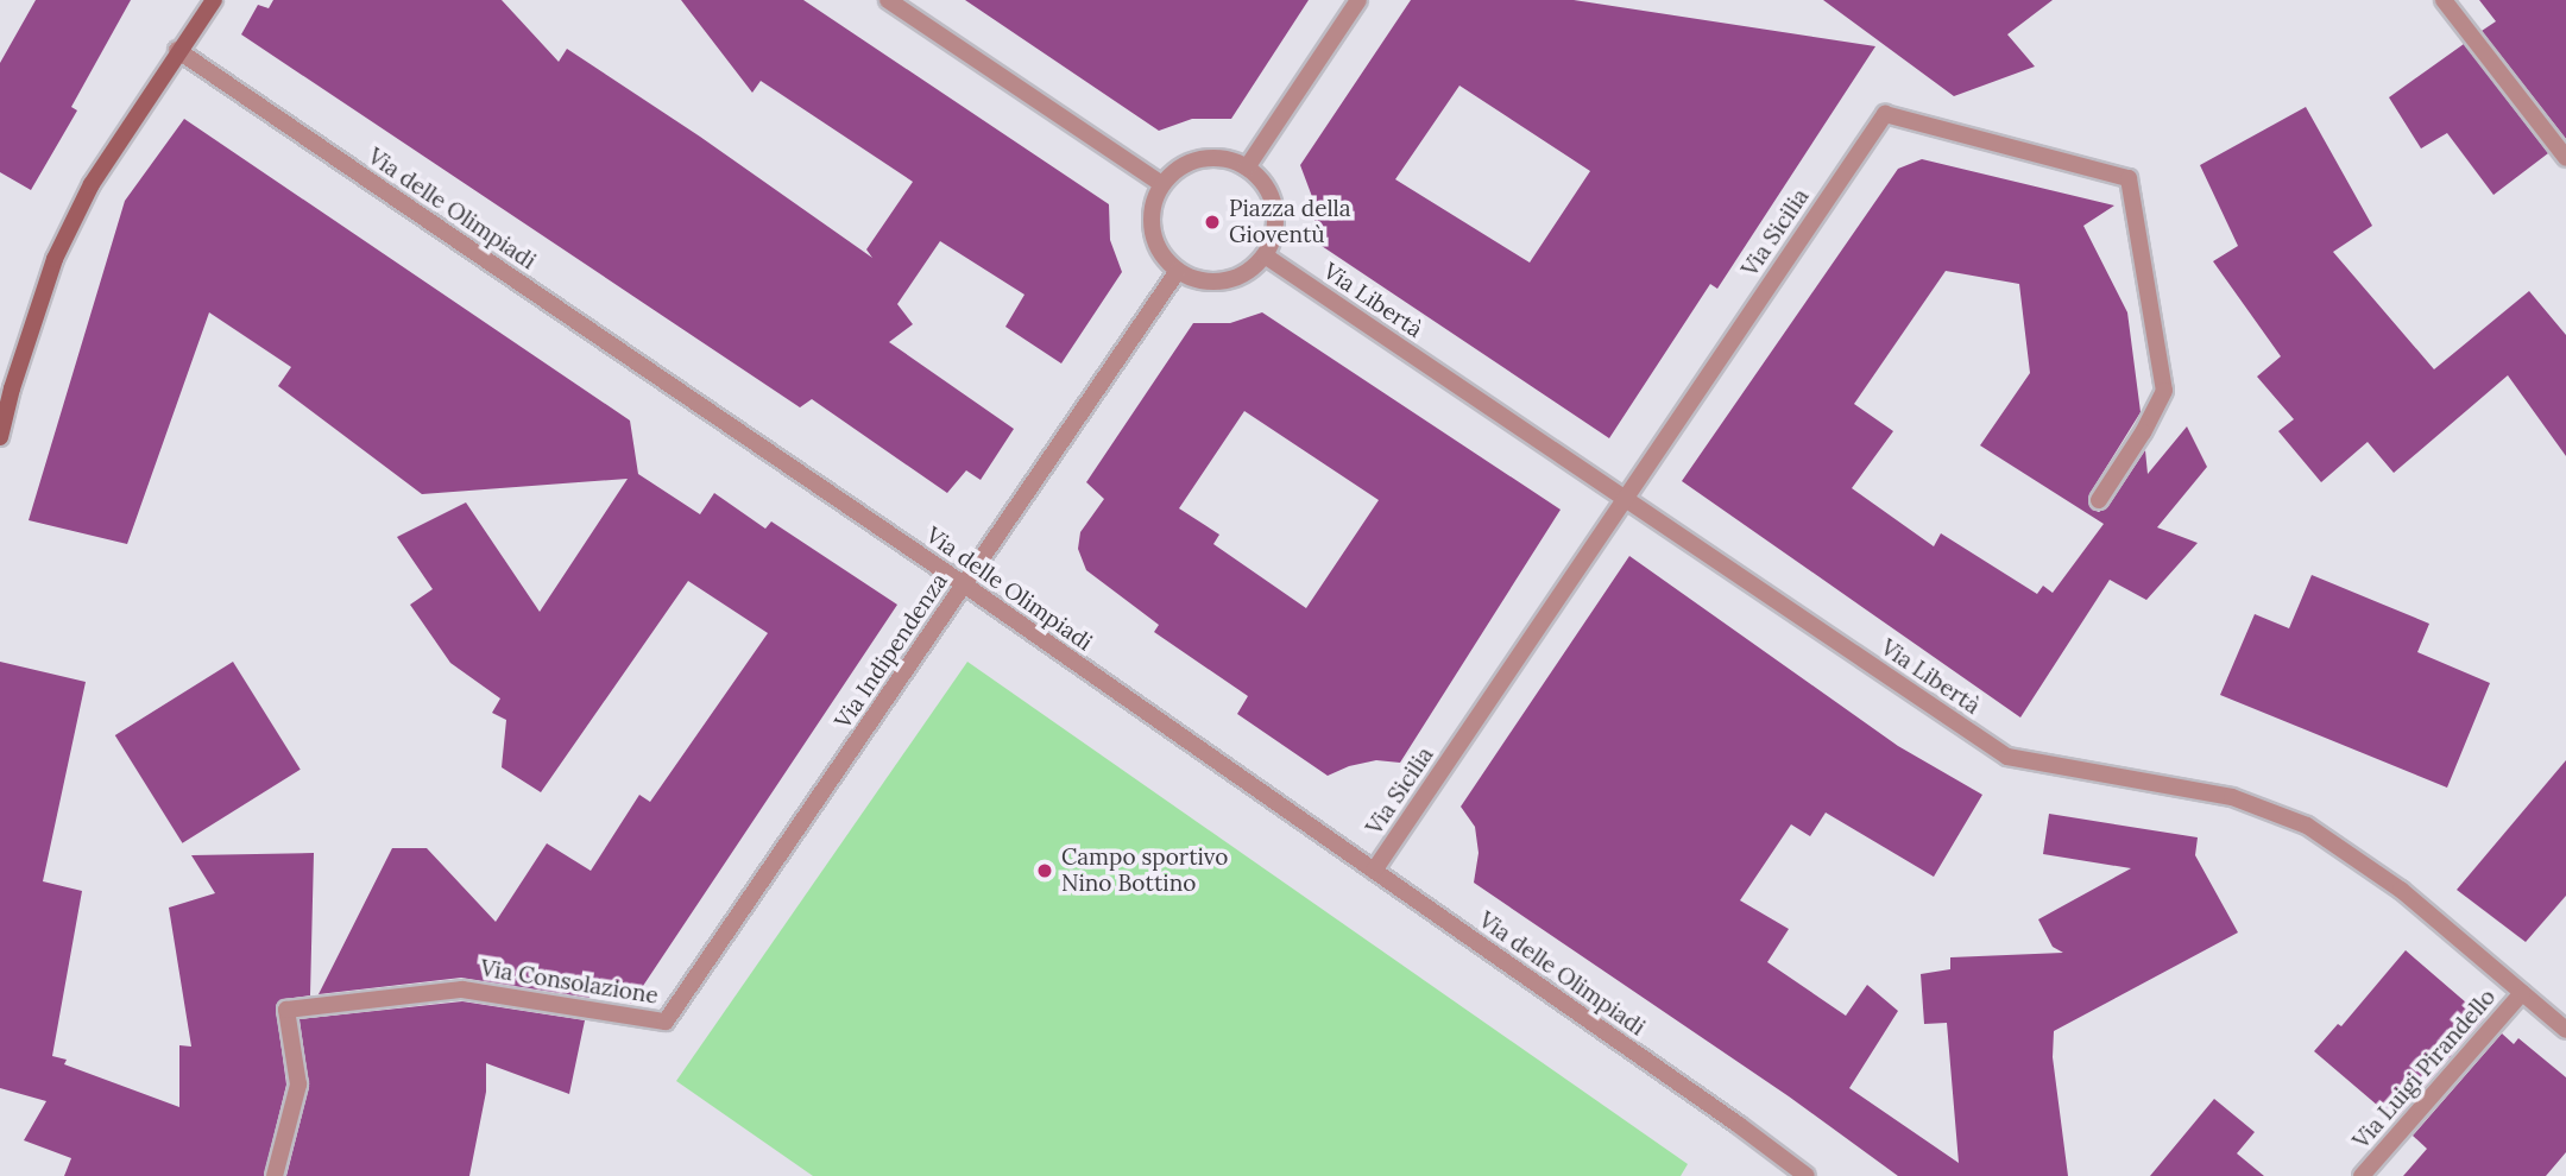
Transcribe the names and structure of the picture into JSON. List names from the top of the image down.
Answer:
{
  "streets": {
    "street": [
      "Via delle Olimpiadi",
      "Via Sicilia",
      "Via Libertà",
      "Via Indipendenza",
      "Via Consolazione",
      "Via Luigi Pirandello"
    ]
  },
  "crossings": [
    ["Via delle Olimpiadi", "Via Sicilia"],
    ["Via delle Olimpiadi", "Via Indipendenza"],
    ["Via Sicilia", "Via Libertà"],
    ["Via Libertà", "Via Indipendenza"],
    ["Via Libertà", "Via Luigi Pirandello"],
    ["Via Indipendenza", "Via Consolazione"]
  ],
  "places": ["Piazza della Gioventù", "Campo sportivo Nino Bottino"]
}
